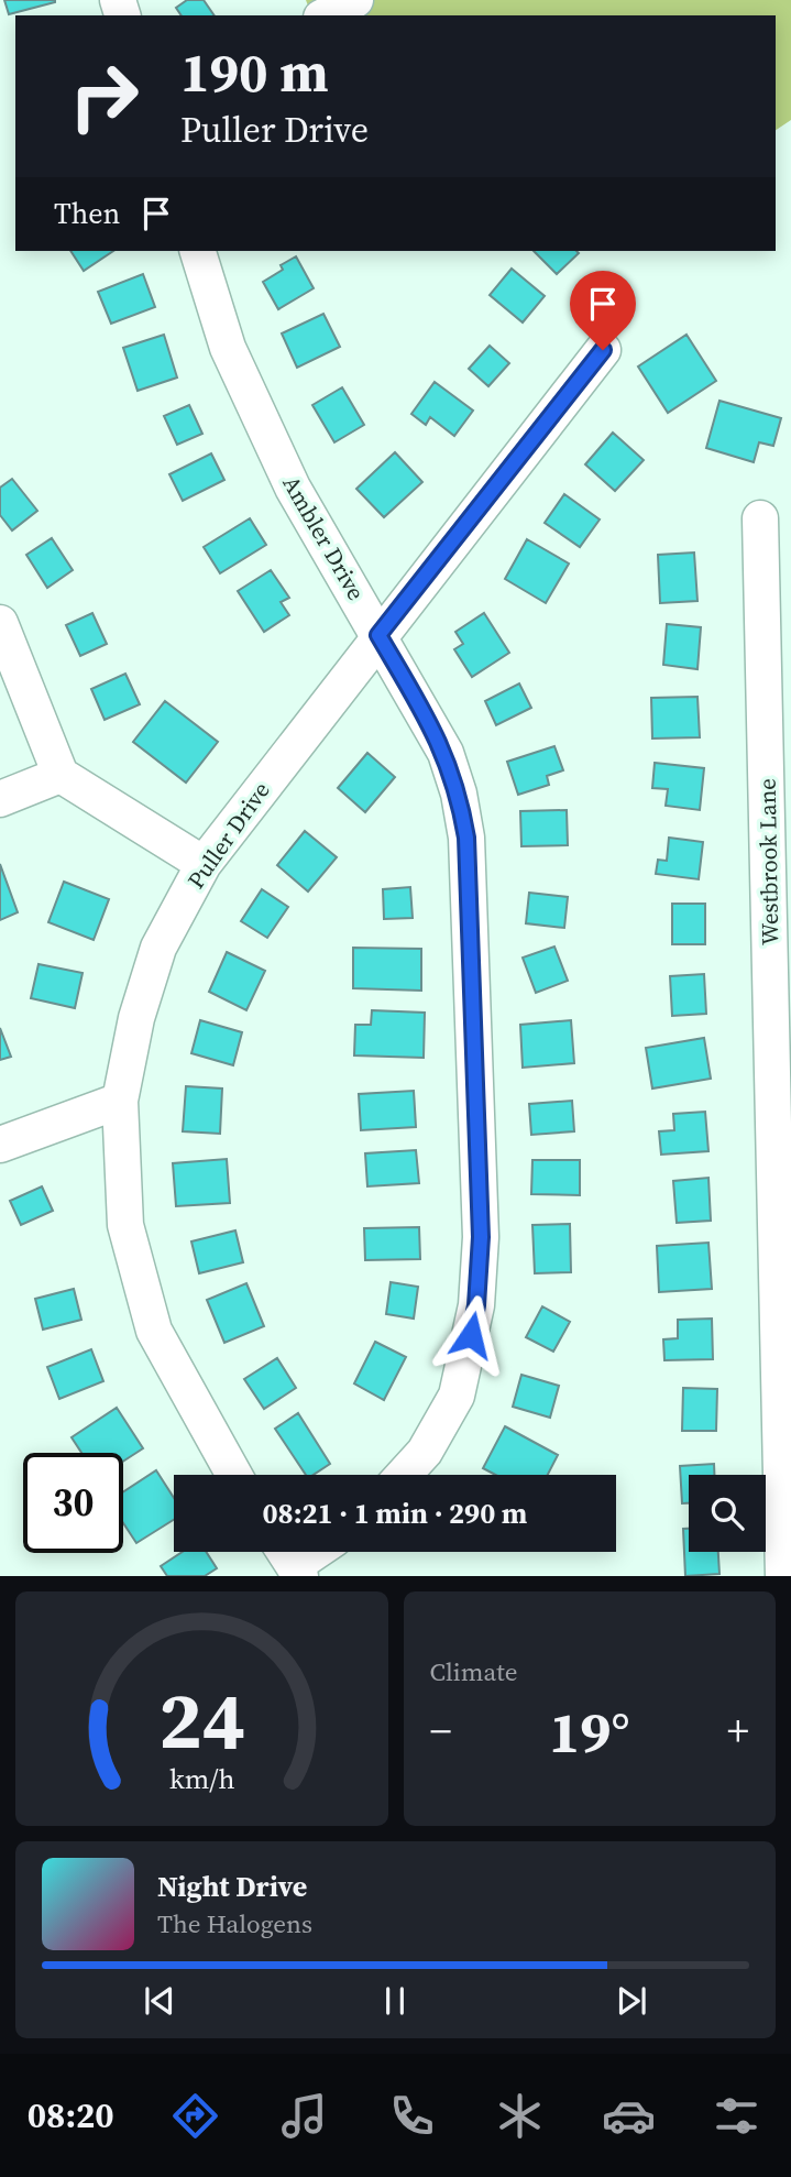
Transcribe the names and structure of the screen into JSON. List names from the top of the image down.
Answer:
{
  "streets": {
    "street": ["Ambler Drive", "Puller Drive", "Westbrook Lane"]
  },
  "crossings": [
    ["Ambler Drive", "Puller Drive"]
  ],
  "page": {
    "turn": ["190 m", "Puller Drive"],
    "then": "Then",
    "limit": "30",
    "trip": "08:21 · 1 min · 290 m",
    "tile": "Climate",
    "heat": ["−", "19°", "+"],
    "song": ["Night Drive", "The Halogens"],
    "tabs": "08:20",
    "gauge": ["24", "km/h"]
  }
}
